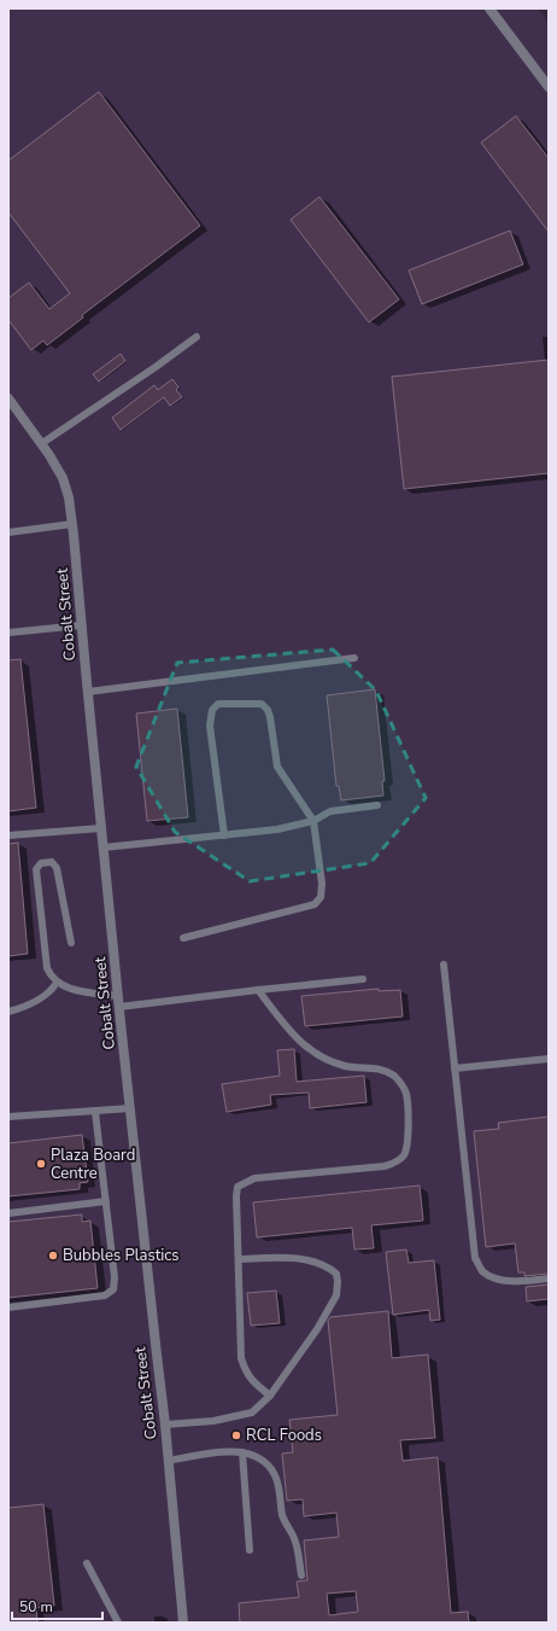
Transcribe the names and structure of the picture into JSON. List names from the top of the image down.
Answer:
{
  "streets": {
    "street": ["Cobalt Street"]
  },
  "places": ["Plaza Board Centre", "Bubbles Plastics", "RCL Foods"],
  "scale_bar": "50 m"
}
